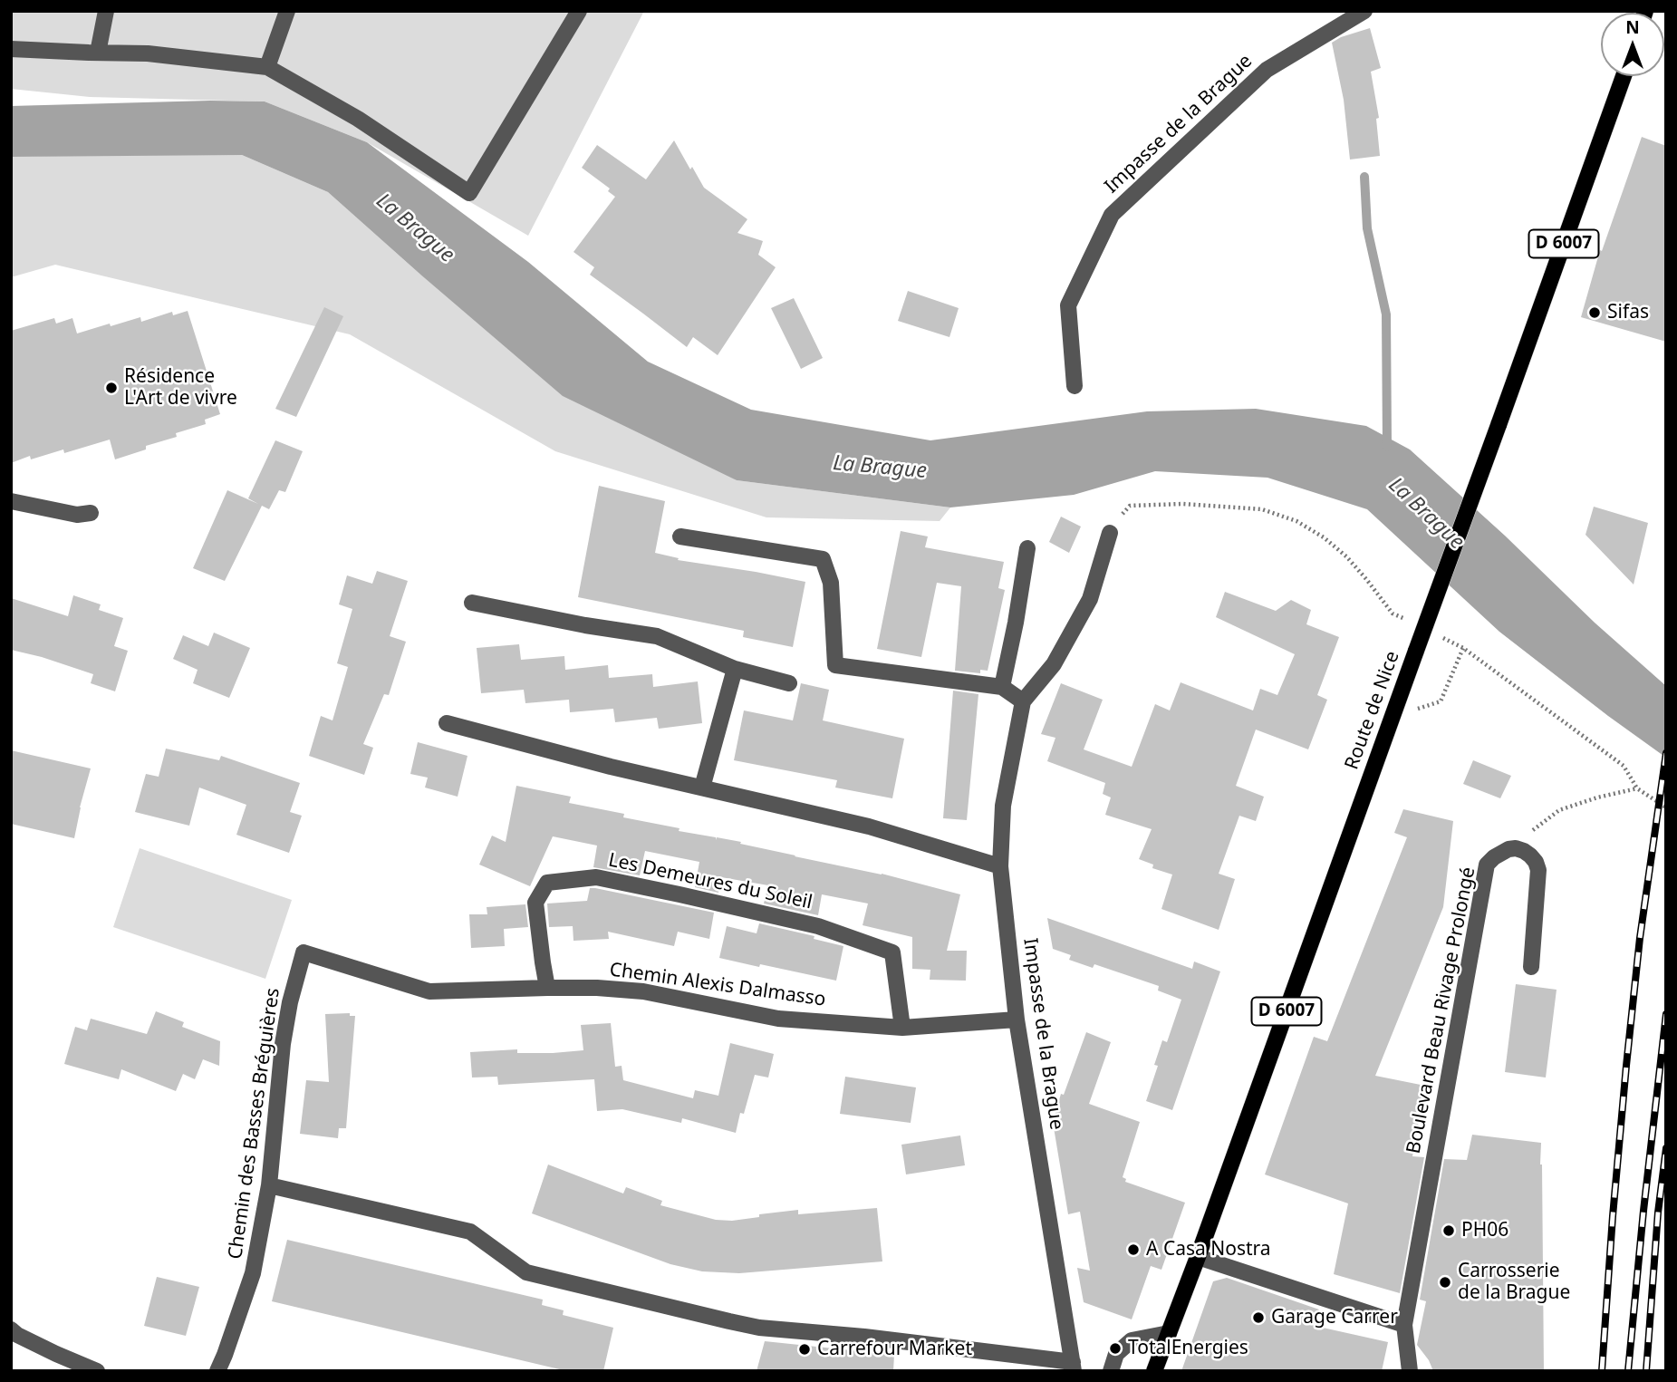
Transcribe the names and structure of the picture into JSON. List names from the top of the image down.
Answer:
{
  "streets": {
    "main road": ["D 6007", "Route de Nice"],
    "street": [
      "Impasse de la Brague",
      "Les Demeures du Soleil",
      "Chemin Alexis Dalmasso",
      "Boulevard Beau Rivage Prolongé",
      "Chemin des Basses Bréguières"
    ]
  },
  "crossings": [
    ["Impasse de la Brague", "Chemin Alexis Dalmasso"],
    ["Les Demeures du Soleil", "Chemin Alexis Dalmasso"],
    ["Chemin Alexis Dalmasso", "Chemin des Basses Bréguières"]
  ],
  "water": ["La Brague"],
  "places": [
    "Sifas",
    "Résidence L'Art de vivre",
    "PH06",
    "A Casa Nostra",
    "Carrosserie de la Brague",
    "Garage Carrer",
    "TotalEnergies",
    "Carrefour Market"
  ],
  "north": "top"
}
